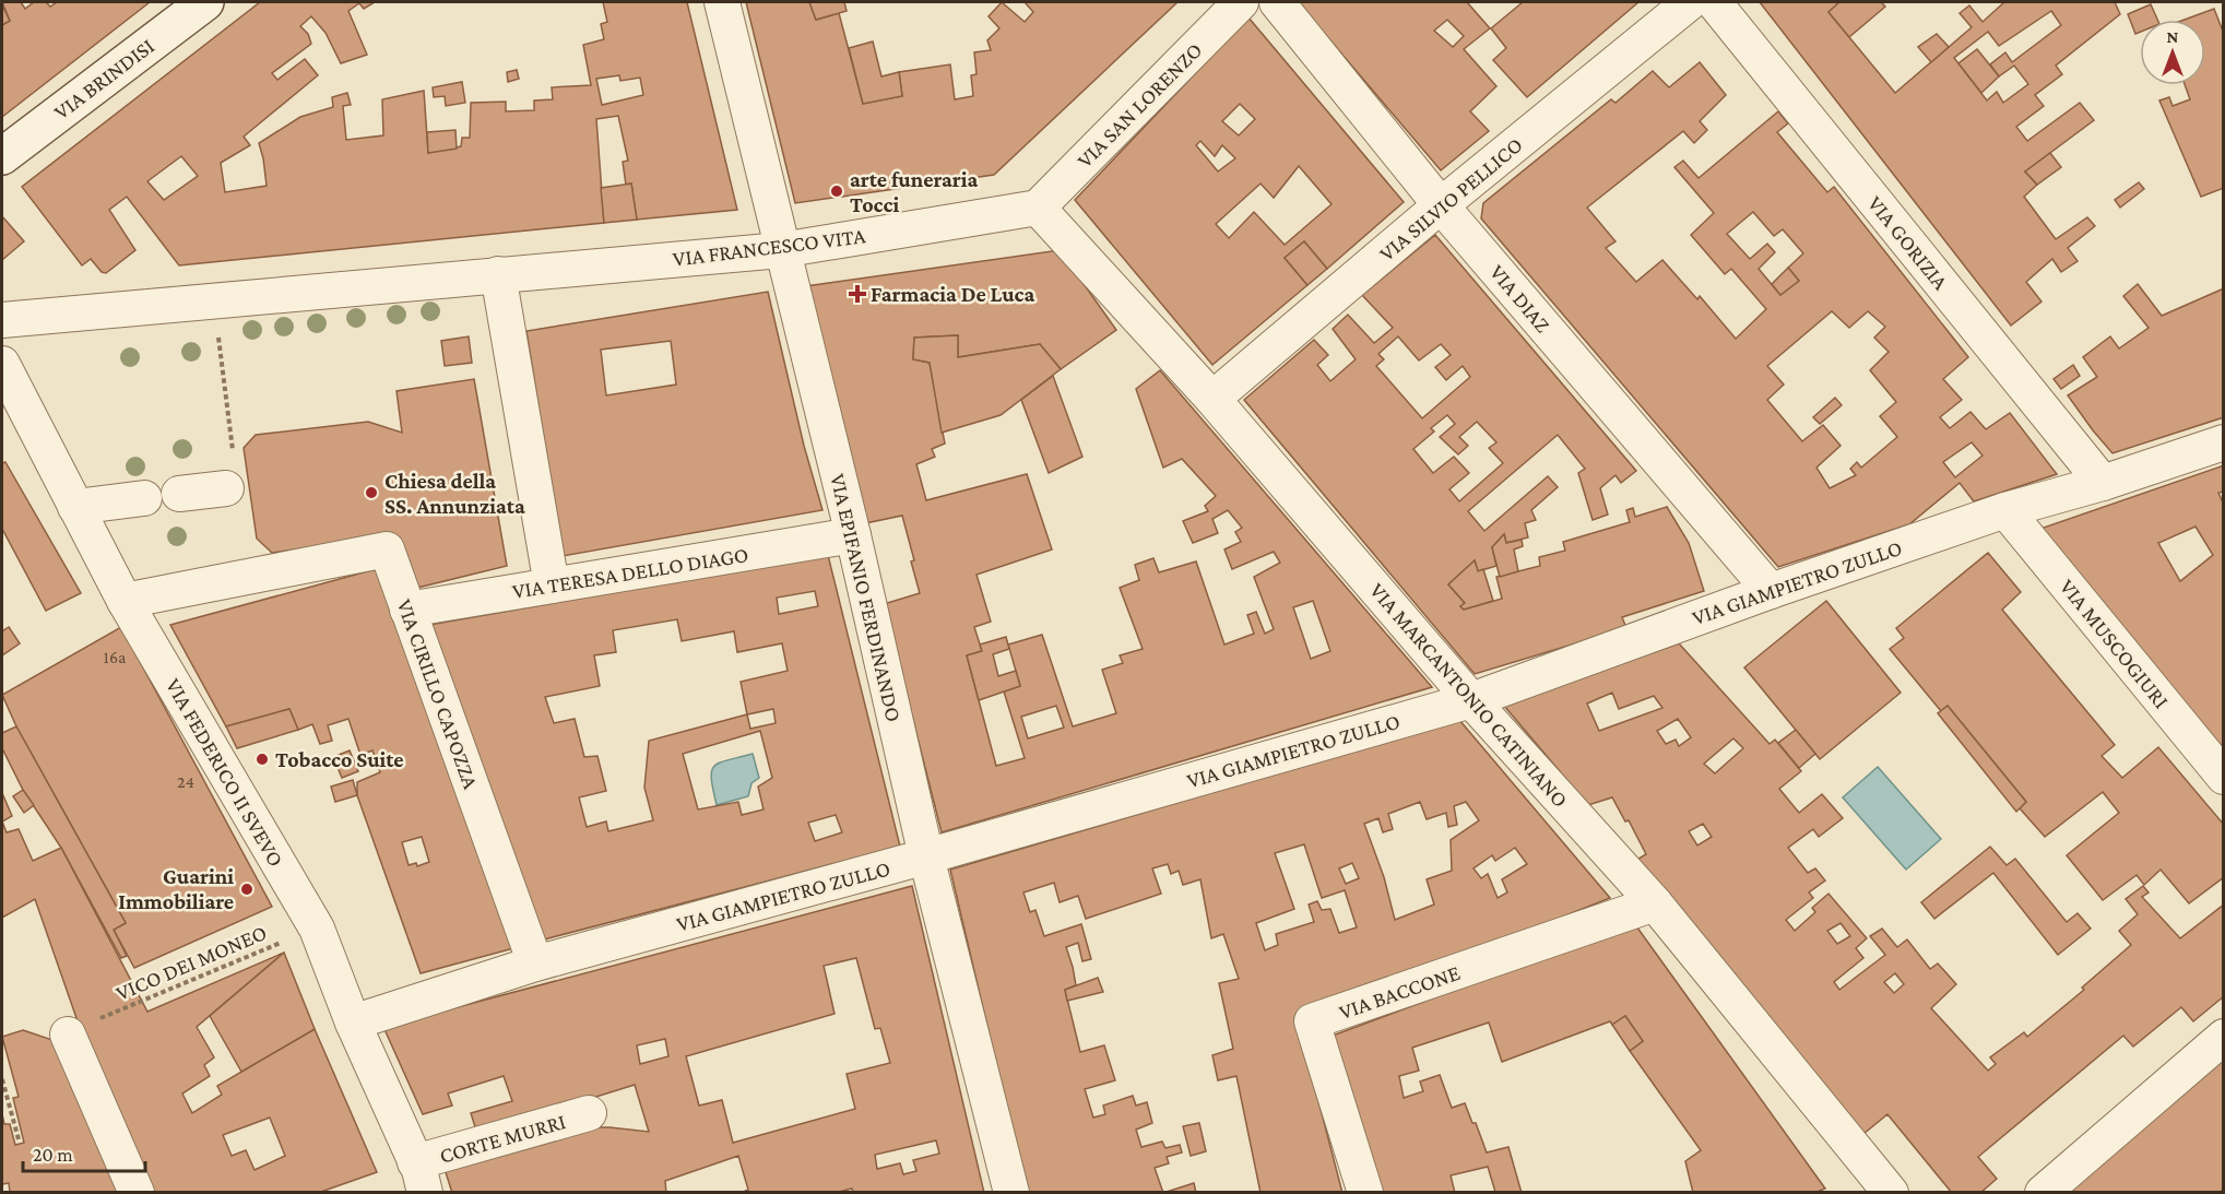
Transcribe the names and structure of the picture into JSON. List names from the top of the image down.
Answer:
{
  "streets": {
    "main road": ["VIA BRINDISI"],
    "street": [
      "VIA SAN LORENZO",
      "VIA SILVIO PELLICO",
      "VIA GORIZIA",
      "VIA FRANCESCO VITA",
      "VIA DIAZ",
      "VIA TERESA DELLO DIAGO",
      "VIA GIAMPIETRO ZULLO",
      "VIA EPIFANIO FERDINANDO",
      "VIA MUSCOGIURI",
      "VIA CIRILLO CAPOZZA",
      "VIA MARCANTONIO CATINIANO",
      "VIA FEDERICO II SVEVO",
      "VIA BACCONE",
      "CORTE MURRI"
    ],
    "path": ["VICO DEI MONEO"]
  },
  "crossings": [
    ["VIA SAN LORENZO", "VIA FRANCESCO VITA"],
    ["VIA SAN LORENZO", "VIA MARCANTONIO CATINIANO"],
    ["VIA SILVIO PELLICO", "VIA DIAZ"],
    ["VIA SILVIO PELLICO", "VIA MARCANTONIO CATINIANO"],
    ["VIA GORIZIA", "VIA GIAMPIETRO ZULLO"],
    ["VIA FRANCESCO VITA", "VIA EPIFANIO FERDINANDO"],
    ["VIA FRANCESCO VITA", "VIA MARCANTONIO CATINIANO"],
    ["VIA DIAZ", "VIA GIAMPIETRO ZULLO"],
    ["VIA TERESA DELLO DIAGO", "VIA EPIFANIO FERDINANDO"],
    ["VIA TERESA DELLO DIAGO", "VIA CIRILLO CAPOZZA"],
    ["VIA GIAMPIETRO ZULLO", "VIA EPIFANIO FERDINANDO"],
    ["VIA GIAMPIETRO ZULLO", "VIA MUSCOGIURI"],
    ["VIA GIAMPIETRO ZULLO", "VIA CIRILLO CAPOZZA"],
    ["VIA GIAMPIETRO ZULLO", "VIA MARCANTONIO CATINIANO"],
    ["VIA GIAMPIETRO ZULLO", "VIA FEDERICO II SVEVO"],
    ["VIA CIRILLO CAPOZZA", "VIA FEDERICO II SVEVO"],
    ["VIA MARCANTONIO CATINIANO", "VIA BACCONE"],
    ["VIA FEDERICO II SVEVO", "VICO DEI MONEO"],
    ["VIA FEDERICO II SVEVO", "CORTE MURRI"]
  ],
  "places": {
    "other": [
      "arte funeraria Tocci",
      "Chiesa della SS. Annunziata",
      "Tobacco Suite",
      "Guarini Immobiliare"
    ],
    "health": ["Farmacia De Luca"]
  },
  "house_numbers": ["16a", "24"],
  "scale_bar": "20 m",
  "north": "top"
}
